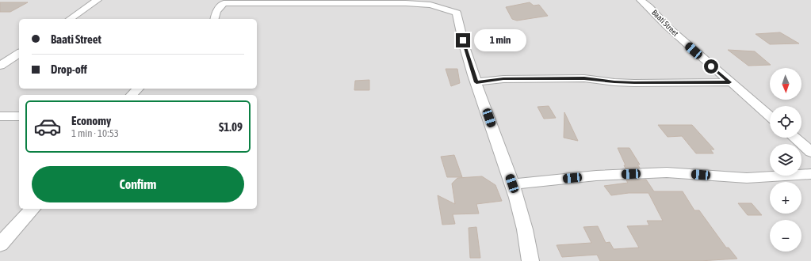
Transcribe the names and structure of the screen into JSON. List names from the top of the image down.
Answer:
{
  "streets": {
    "street": ["Baati Street"]
  },
  "north": "bottom",
  "page": {
    "banner": ["Baati Street", "Drop-off"],
    "bubble": "1 min",
    "map_buttons": ["+", "−"],
    "list": [
      {
        "name": "Economy",
        "note": "1 min · 10:53",
        "value": "$1.09"
      }
    ],
    "buttons": "Confirm"
  }
}
